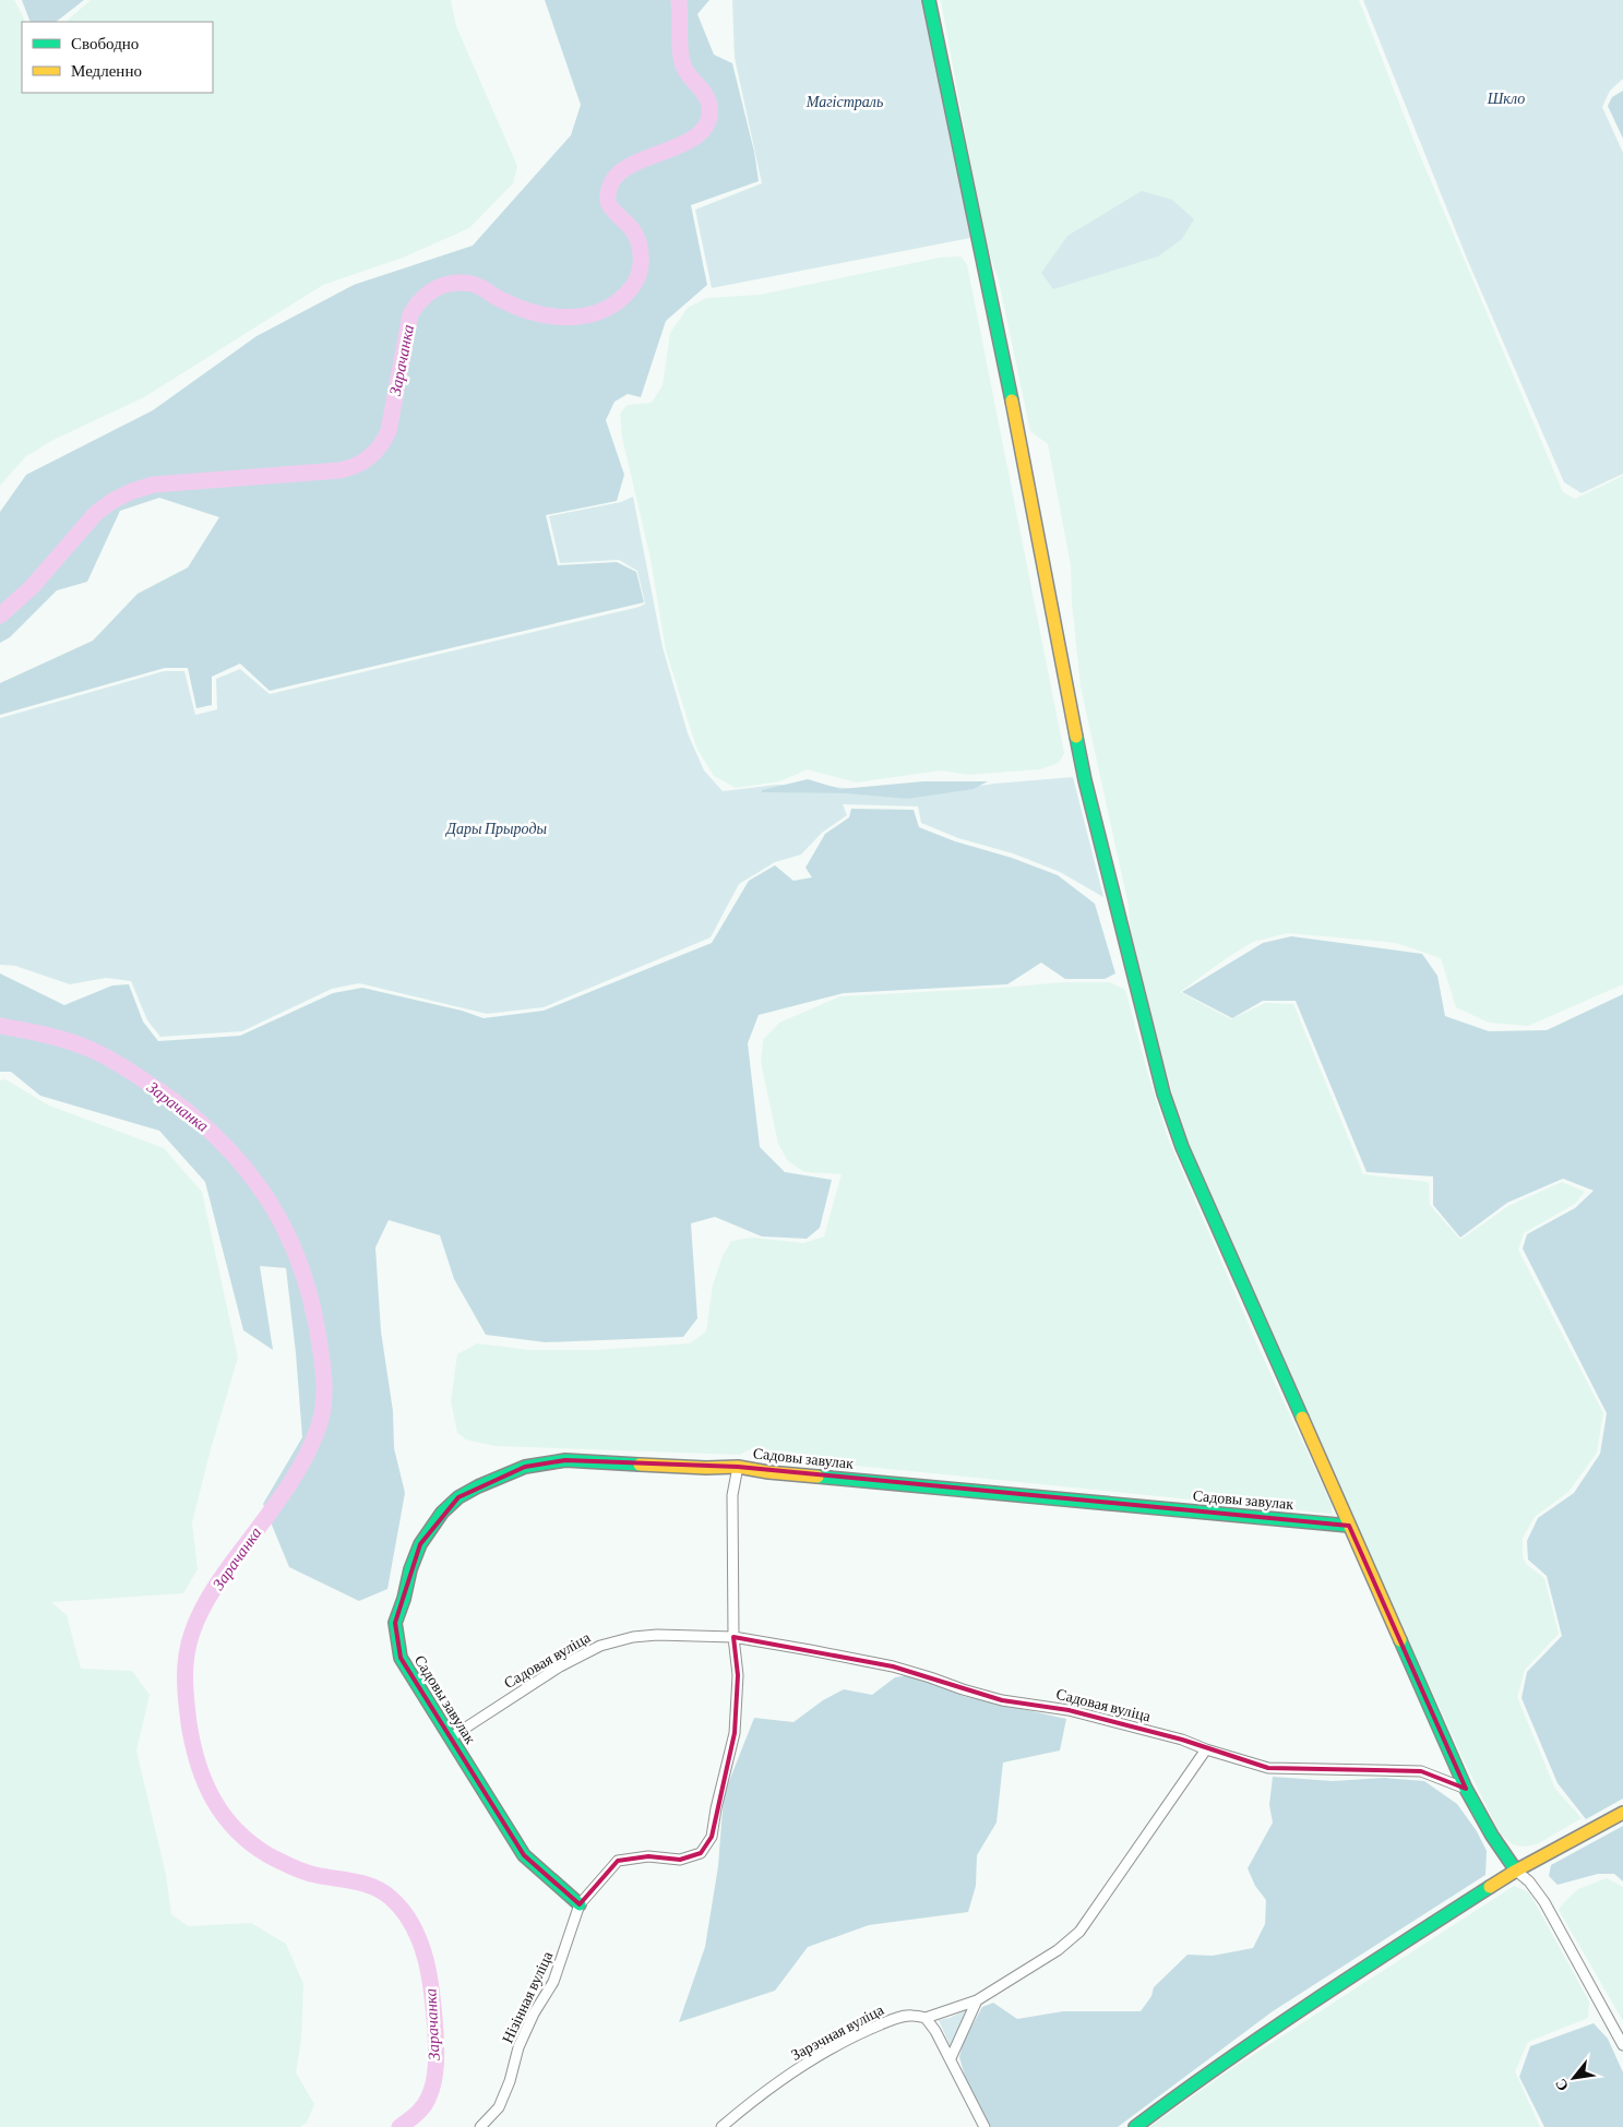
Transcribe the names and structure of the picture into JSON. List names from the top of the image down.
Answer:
{
  "streets": {
    "street": [
      "Садовы завулак",
      "Садовая вуліца",
      "Нізінная вуліца",
      "Зарэчная вуліца"
    ]
  },
  "crossings": [
    ["Садовы завулак", "Садовая вуліца"],
    ["Садовы завулак", "Нізінная вуліца"],
    ["Садовая вуліца", "Зарэчная вуліца"]
  ],
  "water": ["Зарачанка"],
  "parks": ["Шкло", "Магістраль", "Дары Прыроды"],
  "legend": ["Свободно", "Медленно"],
  "north": "bottom left"
}
